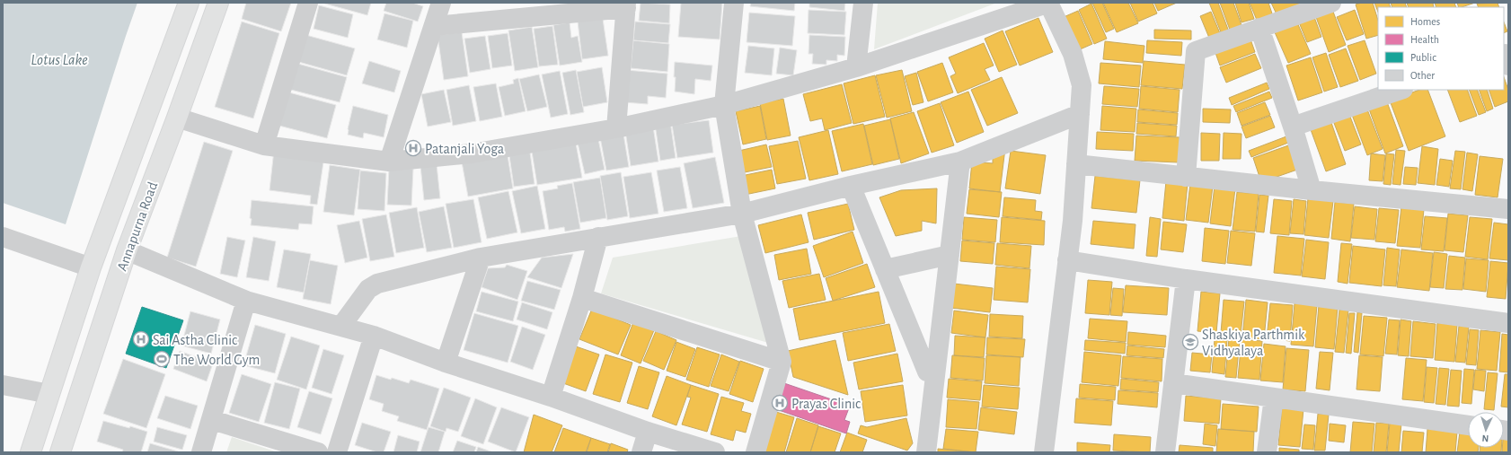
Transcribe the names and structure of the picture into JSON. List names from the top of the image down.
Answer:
{
  "streets": {
    "main road": ["Annapurna Road"]
  },
  "water": ["Lotus Lake"],
  "places": {
    "hospital": ["Patanjali Yoga", "Sai Astha Clinic", "Prayas Clinic"],
    "school or university": ["Shaskiya Parthmik Vidhyalaya"],
    "sports": ["The World Gym"]
  },
  "legend": [
    "Homes",
    "Health",
    "Public",
    "Other"
  ],
  "north": "bottom"
}
